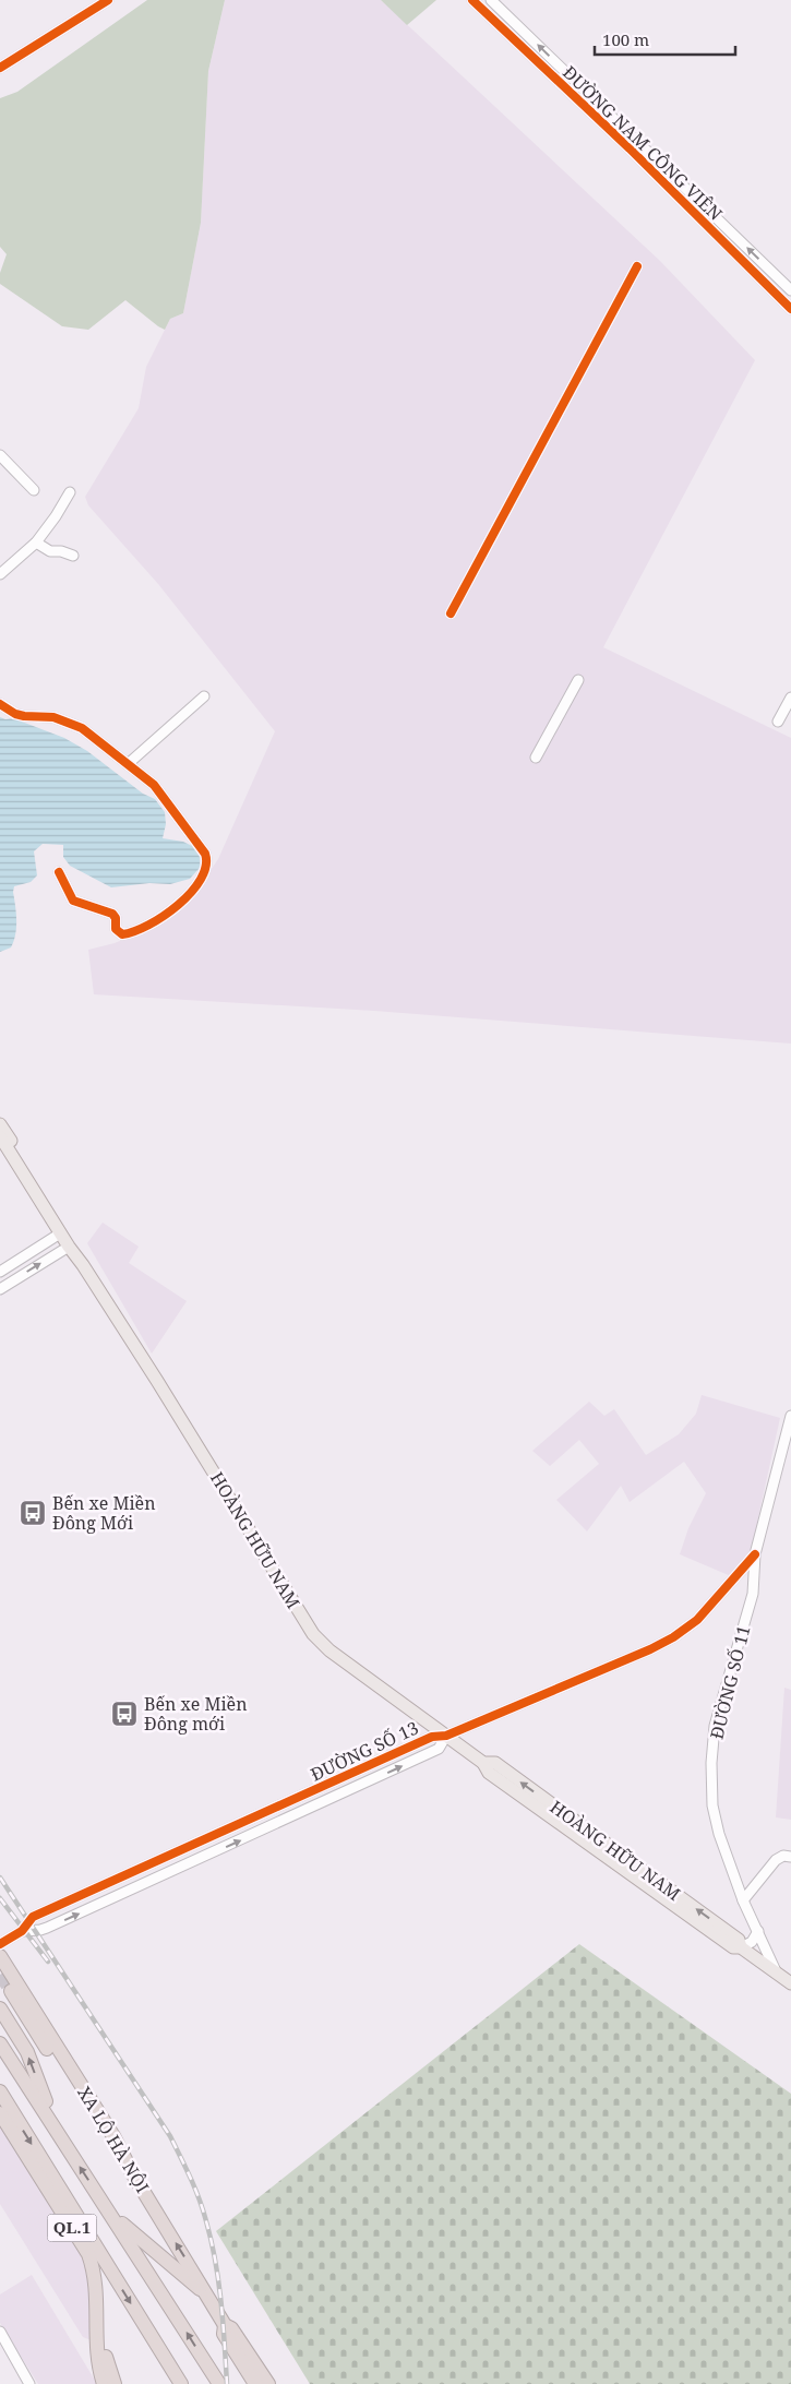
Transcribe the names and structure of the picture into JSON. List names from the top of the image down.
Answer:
{
  "streets": {
    "highway": ["XA LỘ HÀ NỘI", "QL.1"],
    "main road": ["HOÀNG HỮU NAM"],
    "street": ["ĐƯỜNG NAM CÔNG VIÊN", "ĐƯỜNG SỐ 11", "ĐƯỜNG SỐ 13"]
  },
  "crossings": [
    ["HOÀNG HỮU NAM", "ĐƯỜNG SỐ 11"],
    ["HOÀNG HỮU NAM", "ĐƯỜNG SỐ 13"],
    ["ĐƯỜNG SỐ 11", "ĐƯỜNG SỐ 13"],
    ["XA LỘ HÀ NỘI", "QL.1"]
  ],
  "places": {
    "bus stop": ["Bến xe Miền Đông Mới", "Bến xe Miền Đông mới"]
  },
  "scale_bar": "100 m"
}
